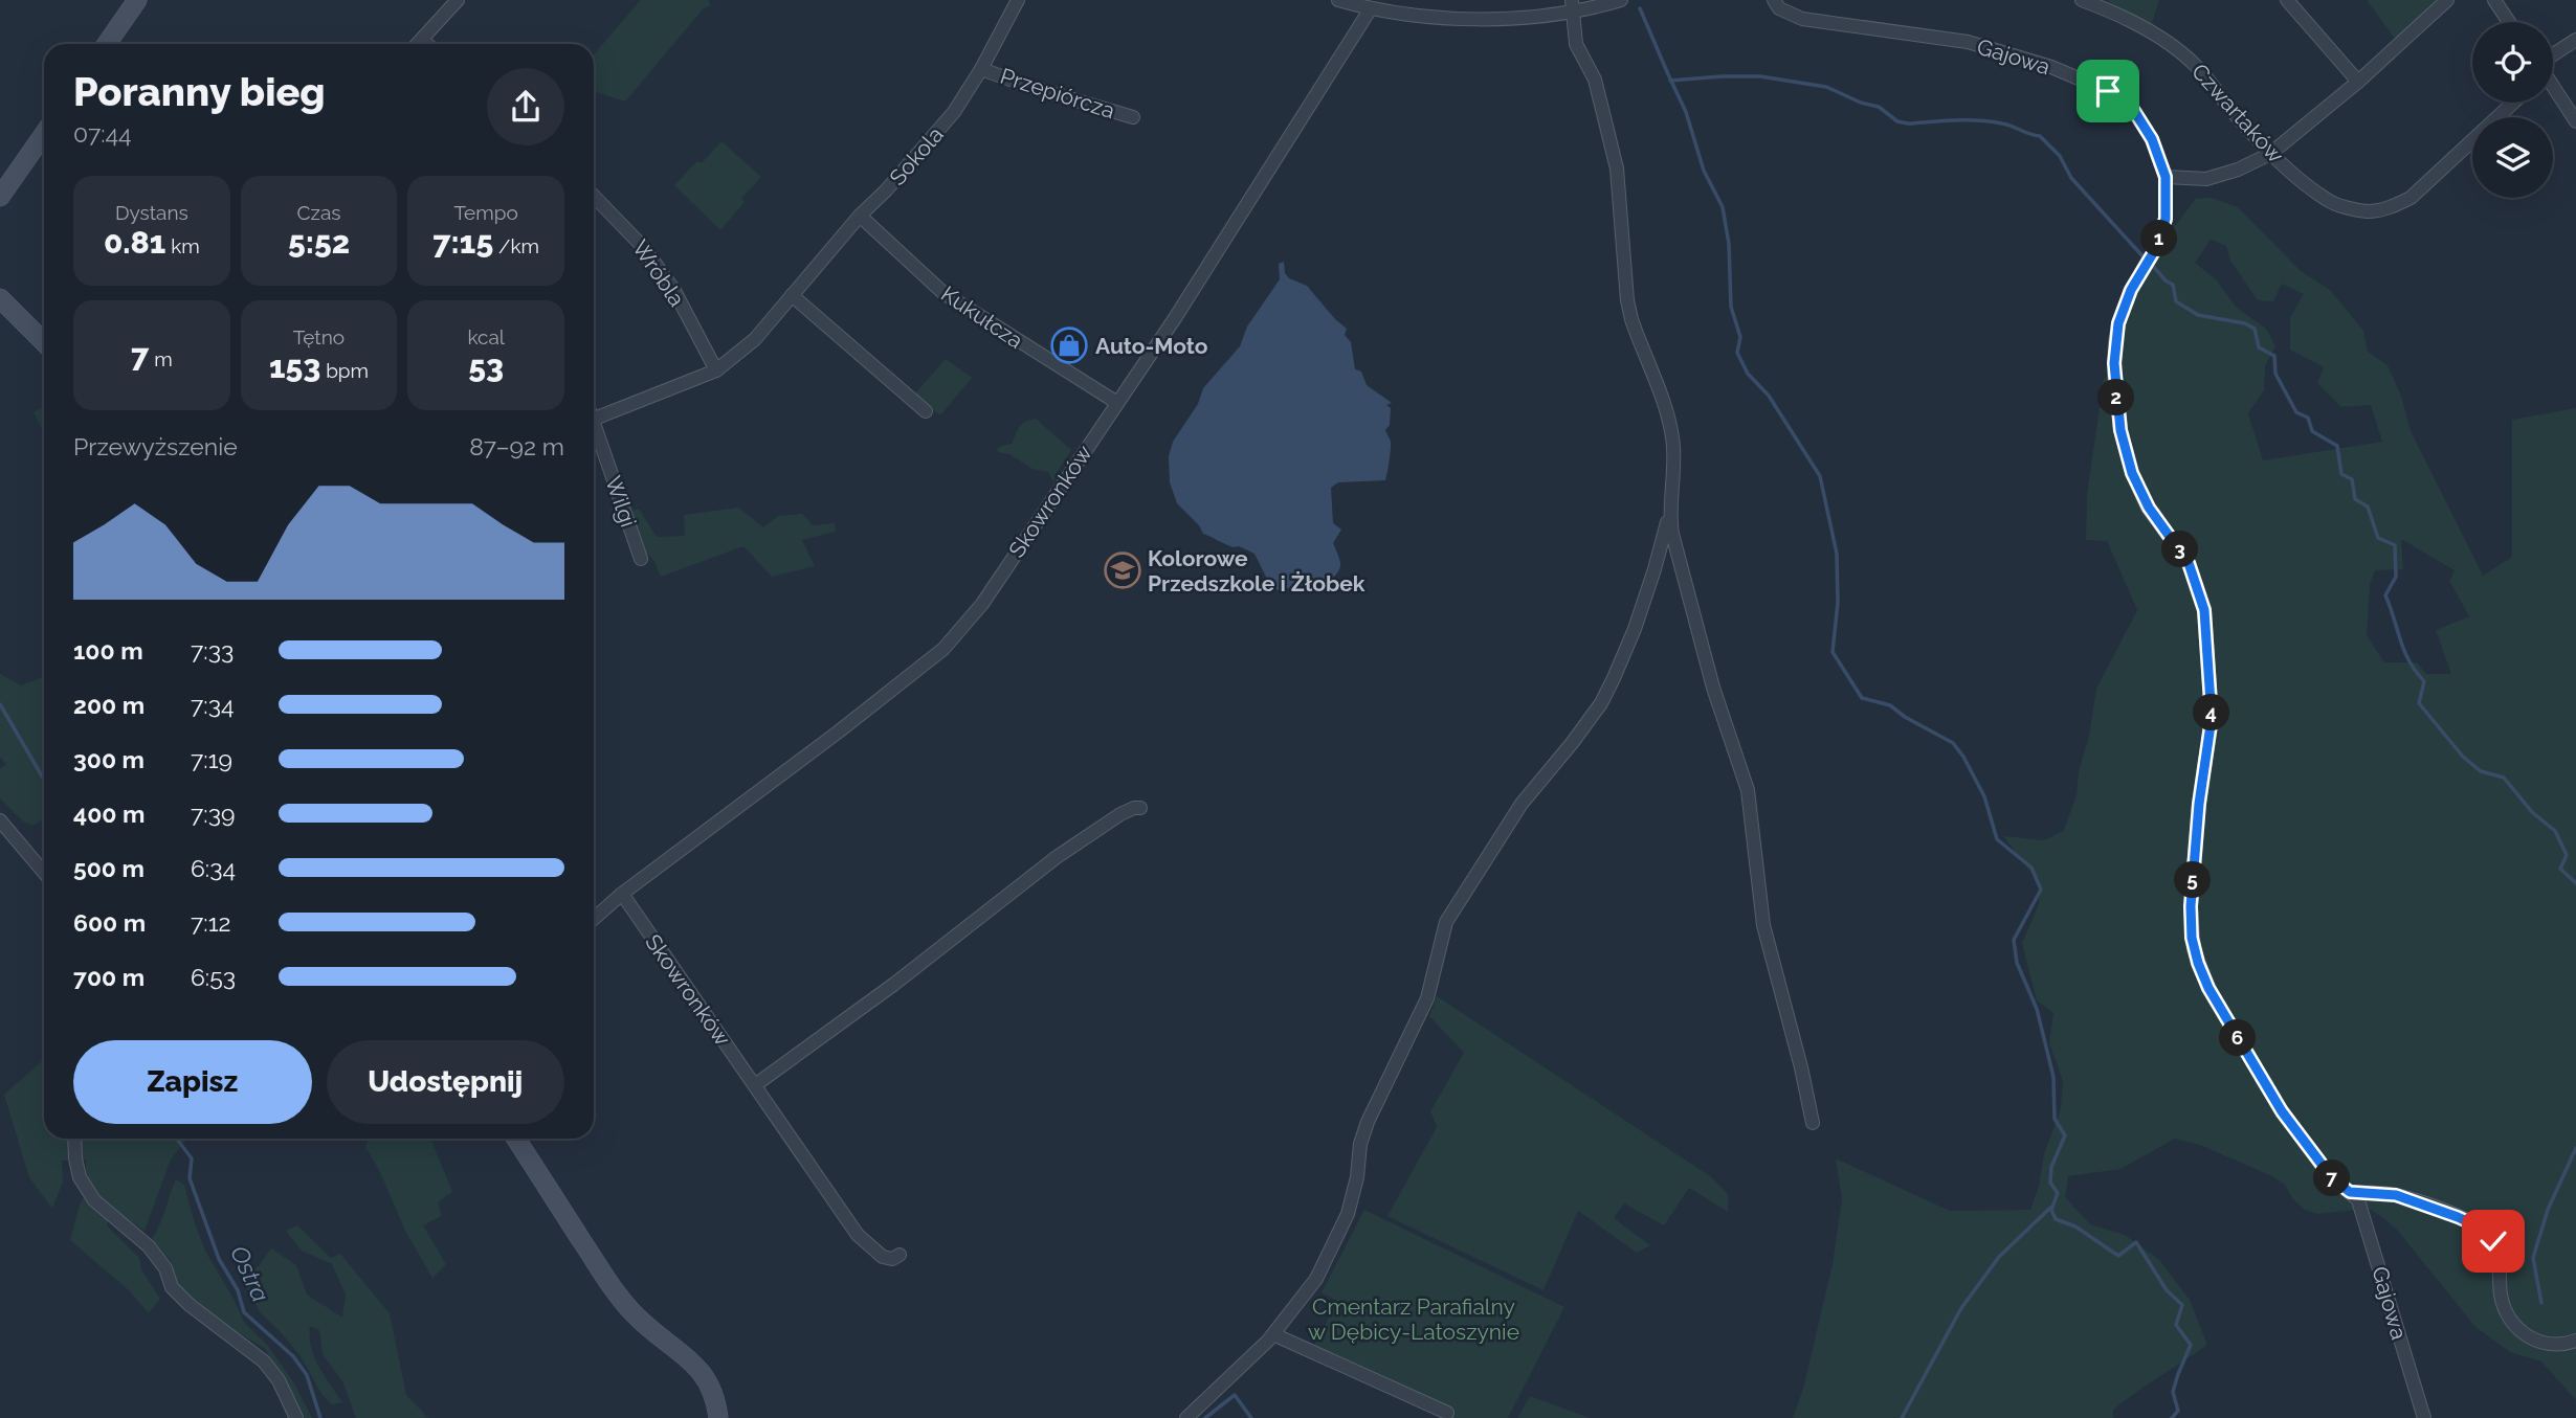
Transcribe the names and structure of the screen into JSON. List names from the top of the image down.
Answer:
{
  "streets": {
    "street": [
      "Gajowa",
      "Przepiórcza",
      "Czwartaków",
      "Sokola",
      "Wróbla",
      "Kukułcza",
      "Wilgi",
      "Skowronków"
    ]
  },
  "crossings": [
    ["Przepiórcza", "Sokola"],
    ["Sokola", "Wróbla"],
    ["Sokola", "Kukułcza"],
    ["Kukułcza", "Skowronków"]
  ],
  "water": ["Ostra"],
  "parks": ["Cmentarz Parafialny w Dębicy-Latoszynie"],
  "places": {
    "shop": ["Auto-Moto"],
    "school or university": ["Kolorowe Przedszkole i Żłobek"]
  },
  "page": {
    "heading": ["Poranny bieg", "07:44"],
    "stats": [
      ["Dystans", "0.81 km"],
      ["Czas", "5:52"],
      ["Tempo", "7:15 /km"],
      ["7 m"],
      ["Tętno", "153 bpm"],
      ["kcal", "53"]
    ],
    "pins": [
      "1",
      "2",
      "3",
      "4",
      "5",
      "6",
      "7"
    ],
    "chart": ["Przewyższenie", "87–92 m"],
    "list": [
      {
        "name": "100 m",
        "note": "7:33"
      },
      {
        "name": "200 m",
        "note": "7:34"
      },
      {
        "name": "300 m",
        "note": "7:19"
      },
      {
        "name": "400 m",
        "note": "7:39"
      },
      {
        "name": "500 m",
        "note": "6:34"
      },
      {
        "name": "600 m",
        "note": "7:12"
      },
      {
        "name": "700 m",
        "note": "6:53"
      }
    ],
    "buttons": ["Zapisz", "Udostępnij"]
  }
}
